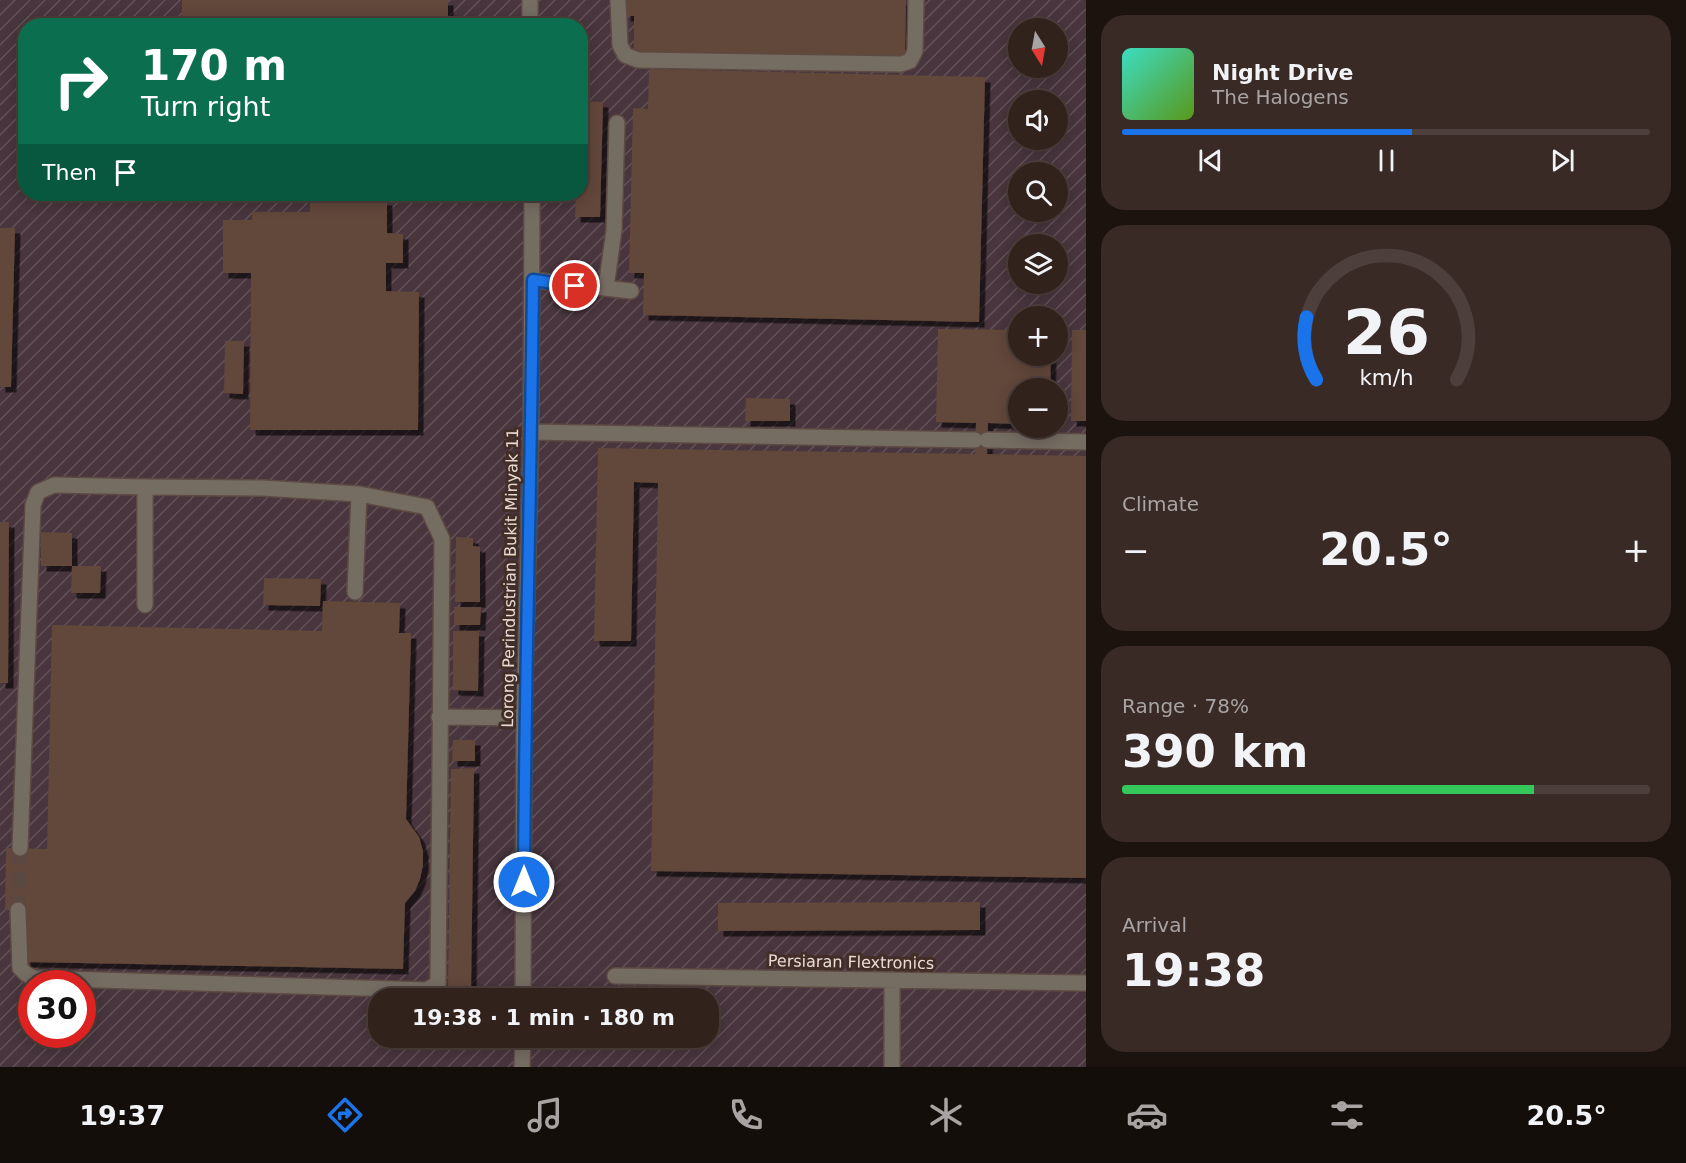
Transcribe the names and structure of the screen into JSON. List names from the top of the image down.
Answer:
{
  "streets": {
    "street": ["Lorong Perindustrian Bukit Minyak 11", "Persiaran Flextronics"]
  },
  "north": "bottom",
  "page": {
    "map_buttons": ["+", "−"],
    "turn": ["170 m", "Turn right"],
    "song": ["Night Drive", "The Halogens"],
    "then": "Then",
    "tile": [
      "Climate",
      ["Range · 78%", "390 km"],
      ["Arrival", "19:38"]
    ],
    "heat": ["−", "20.5°", "+"],
    "limit": "30",
    "trip": "19:38 · 1 min · 180 m",
    "tabs": ["19:37", "20.5°"],
    "gauge": ["26", "km/h"]
  }
}
